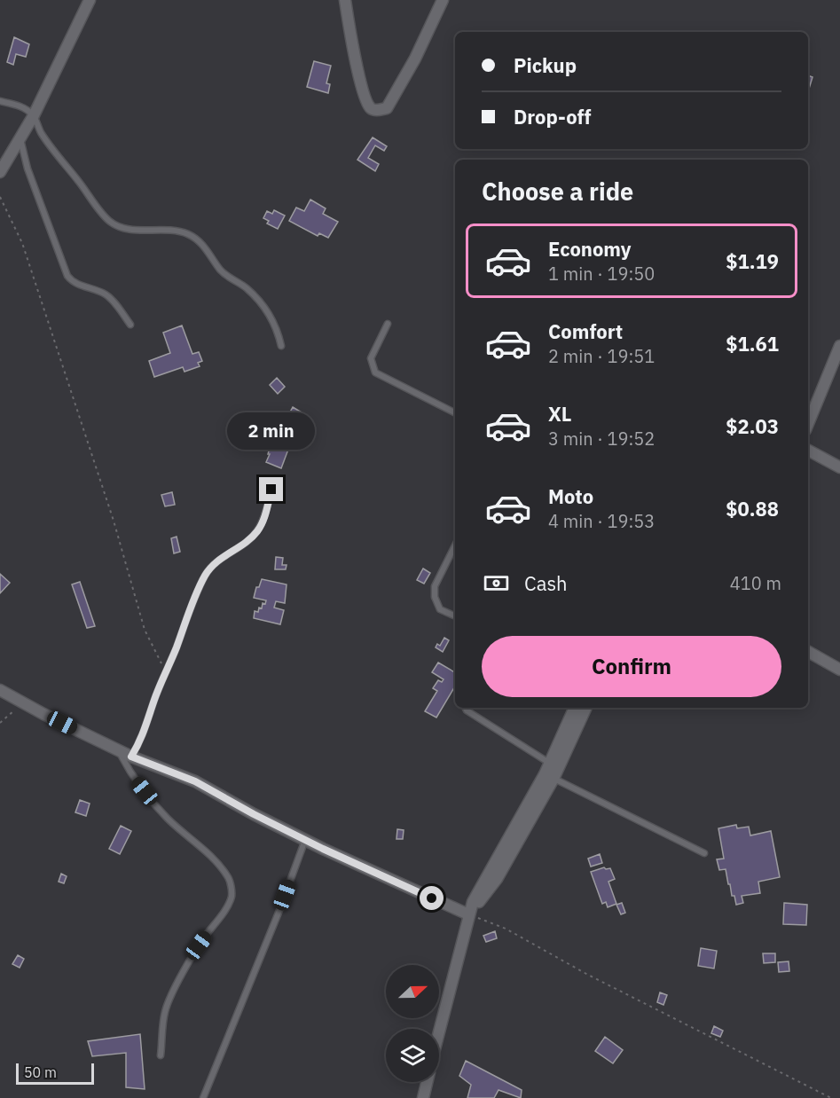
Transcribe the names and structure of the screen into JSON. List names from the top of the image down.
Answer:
{
  "scale_bar": "50 m",
  "north": "right",
  "page": {
    "banner": ["Pickup", "Drop-off"],
    "heading": "Choose a ride",
    "list": [
      {
        "name": "Economy",
        "note": "1 min · 19:50",
        "value": "$1.19"
      },
      {
        "name": "Comfort",
        "note": "2 min · 19:51",
        "value": "$1.61"
      },
      {
        "name": "XL",
        "note": "3 min · 19:52",
        "value": "$2.03"
      },
      {
        "name": "Moto",
        "note": "4 min · 19:53",
        "value": "$0.88"
      }
    ],
    "bubble": "2 min",
    "pay": ["Cash", "410 m"],
    "buttons": "Confirm",
    "scale": "50 m"
  }
}
